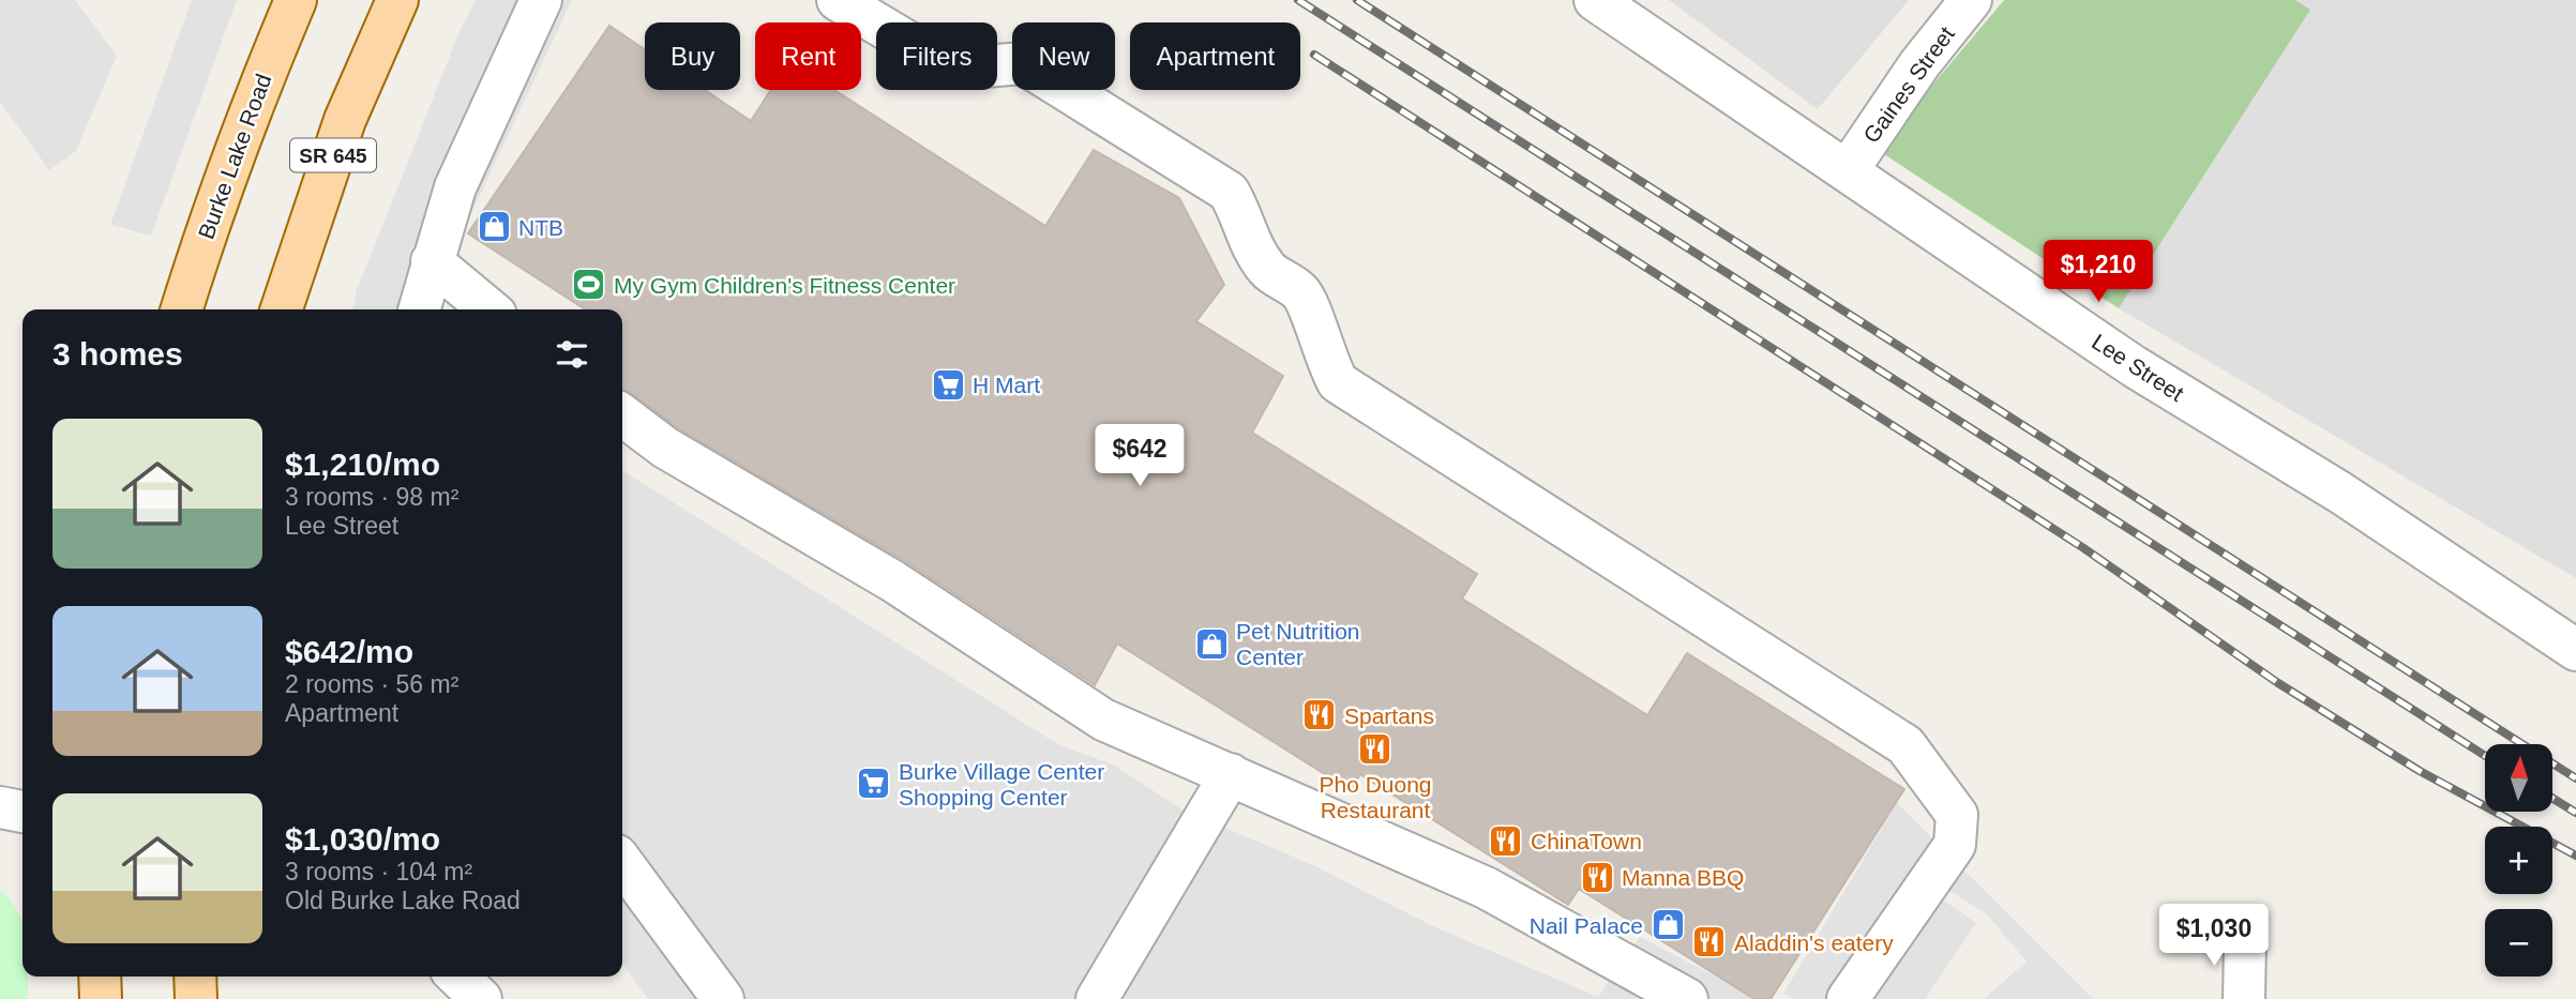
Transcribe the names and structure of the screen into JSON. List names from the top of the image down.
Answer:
{
  "streets": {
    "main road": ["SR 645", "Burke Lake Road"],
    "street": ["Gaines Street", "Lee Street"]
  },
  "crossings": [
    ["Gaines Street", "Lee Street"]
  ],
  "places": {
    "shop": ["NTB", "Pet Nutrition Center", "Nail Palace"],
    "sports": ["My Gym Children's Fitness Center"],
    "supermarket": ["H Mart", "Burke Village Center Shopping Center"],
    "restaurant": [
      "Spartans",
      "Pho Duong Restaurant",
      "ChinaTown",
      "Manna BBQ",
      "Aladdin's eatery"
    ]
  },
  "north": "top",
  "page": {
    "chip": [
      "Buy",
      "Rent",
      "Filters",
      "New",
      "Apartment"
    ],
    "price": ["$1,210", "$642", "$1,030"],
    "heading": "3 homes",
    "list": [
      {
        "name": "$1,210/mo",
        "note": "3 rooms · 98 m² · Lee Street"
      },
      {
        "name": "$642/mo",
        "note": "2 rooms · 56 m² · Apartment"
      },
      {
        "name": "$1,030/mo",
        "note": "3 rooms · 104 m² · Old Burke Lake Road"
      }
    ],
    "map_buttons": ["+", "−"]
  }
}
